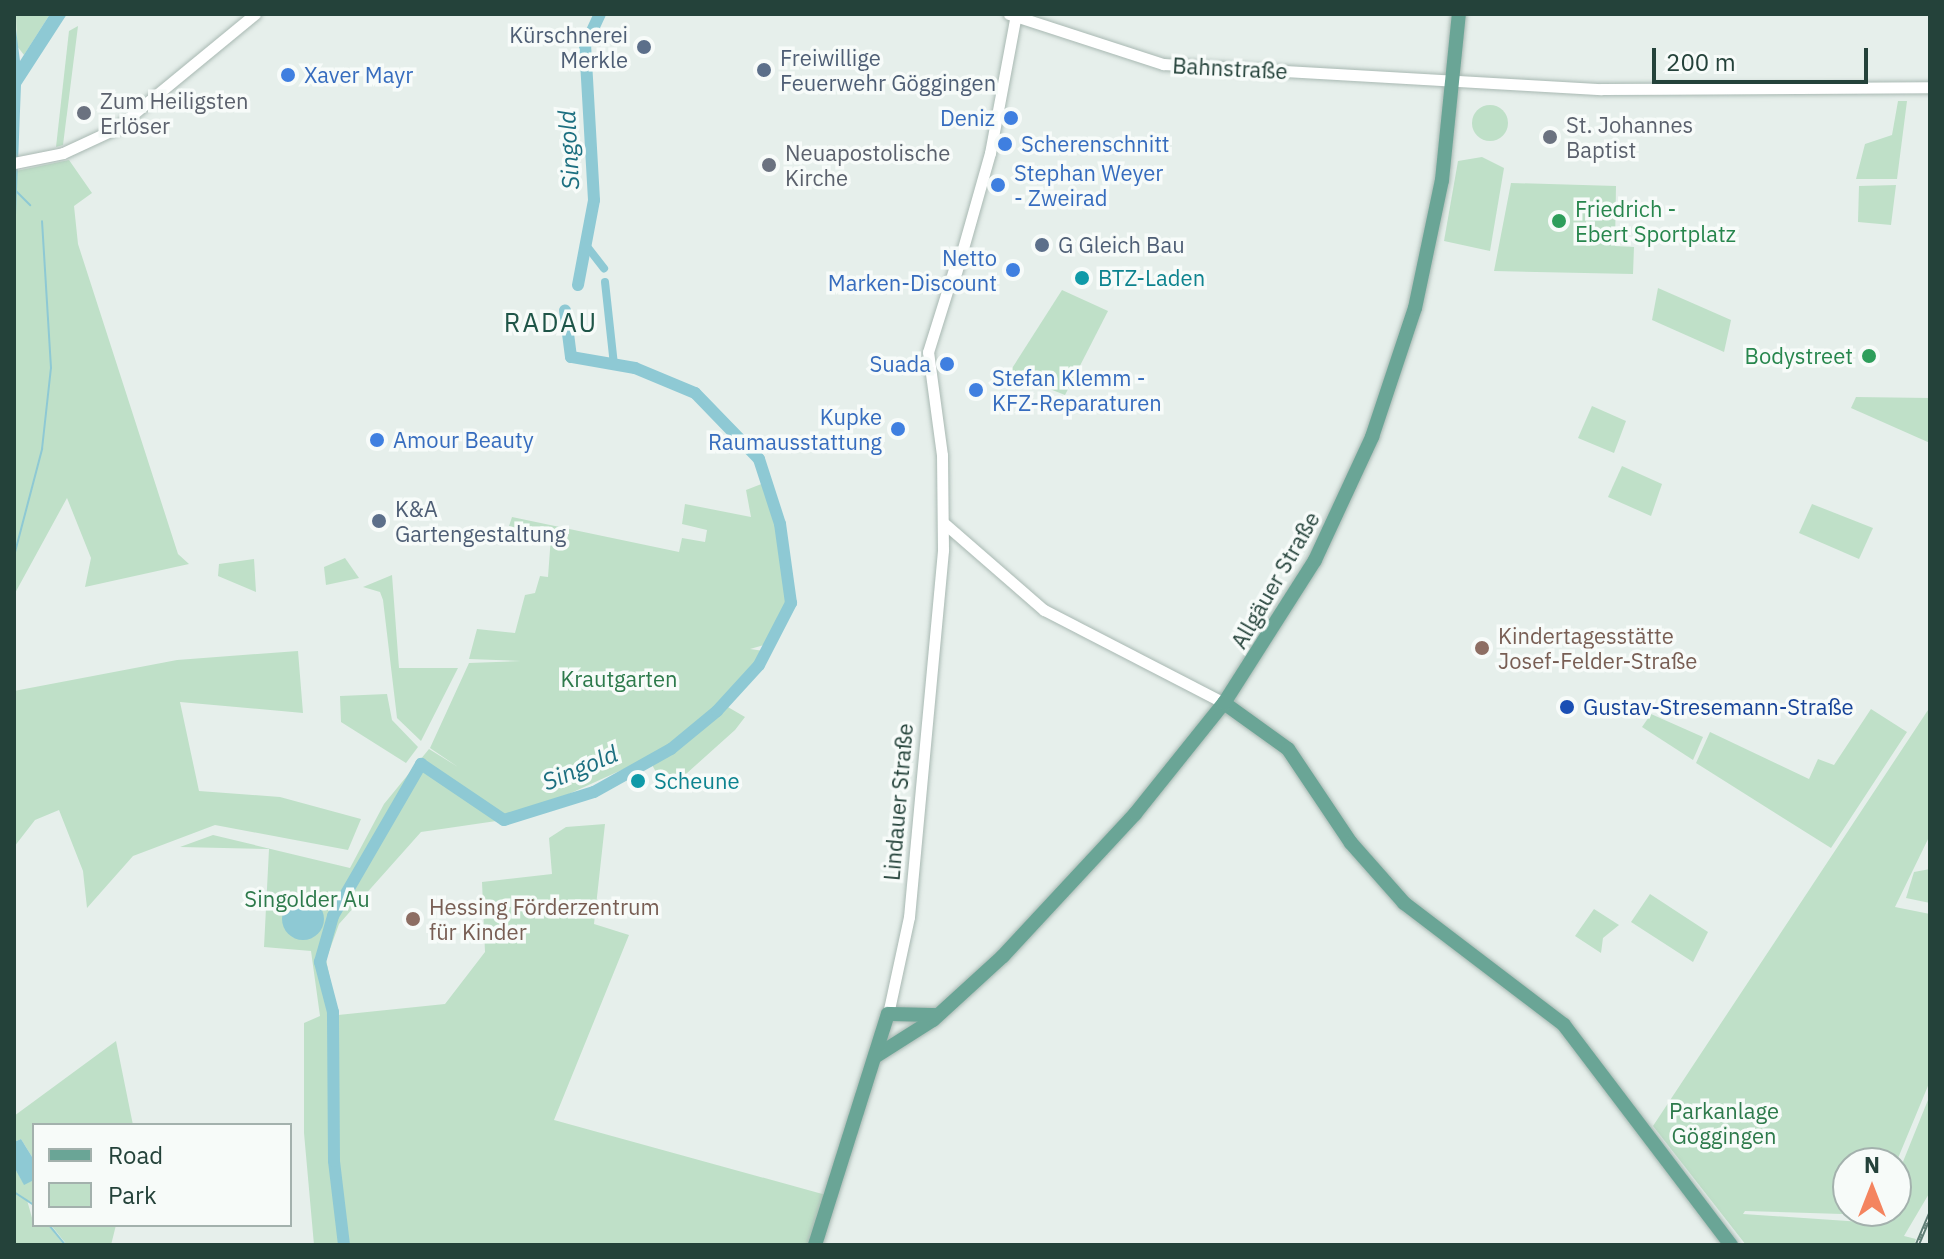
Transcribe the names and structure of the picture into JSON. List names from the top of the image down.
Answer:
{
  "streets": {
    "main road": ["Allgäuer Straße", "Lindauer Straße"],
    "street": ["Bahnstraße"]
  },
  "crossings": [
    ["Bahnstraße", "Allgäuer Straße"],
    ["Bahnstraße", "Lindauer Straße"],
    ["Allgäuer Straße", "Lindauer Straße"]
  ],
  "districts": ["RADAU"],
  "water": ["Singold"],
  "parks": ["Krautgarten", "Singolder Au", "Parkanlage Göggingen"],
  "places": [
    "Kürschnerei Merkle",
    "Freiwillige Feuerwehr Göggingen",
    "Xaver Mayr",
    "Zum Heiligsten Erlöser",
    "Deniz",
    "St. Johannes Baptist",
    "Scherenschnitt",
    "Neuapostolische Kirche",
    "Stephan Weyer - Zweirad",
    "Friedrich - Ebert Sportplatz",
    "G Gleich Bau",
    "Netto Marken-Discount",
    "BTZ-Laden",
    "Bodystreet",
    "Suada",
    "Stefan Klemm - KFZ-Reparaturen",
    "Kupke Raumausstattung",
    "Amour Beauty",
    "K&A Gartengestaltung",
    "Kindertagesstätte Josef-Felder-Straße",
    "Gustav-Stresemann-Straße",
    "Scheune",
    "Hessing Förderzentrum für Kinder"
  ],
  "legend": ["Road", "Park"],
  "scale_bar": "200 m",
  "north": "top"
}
